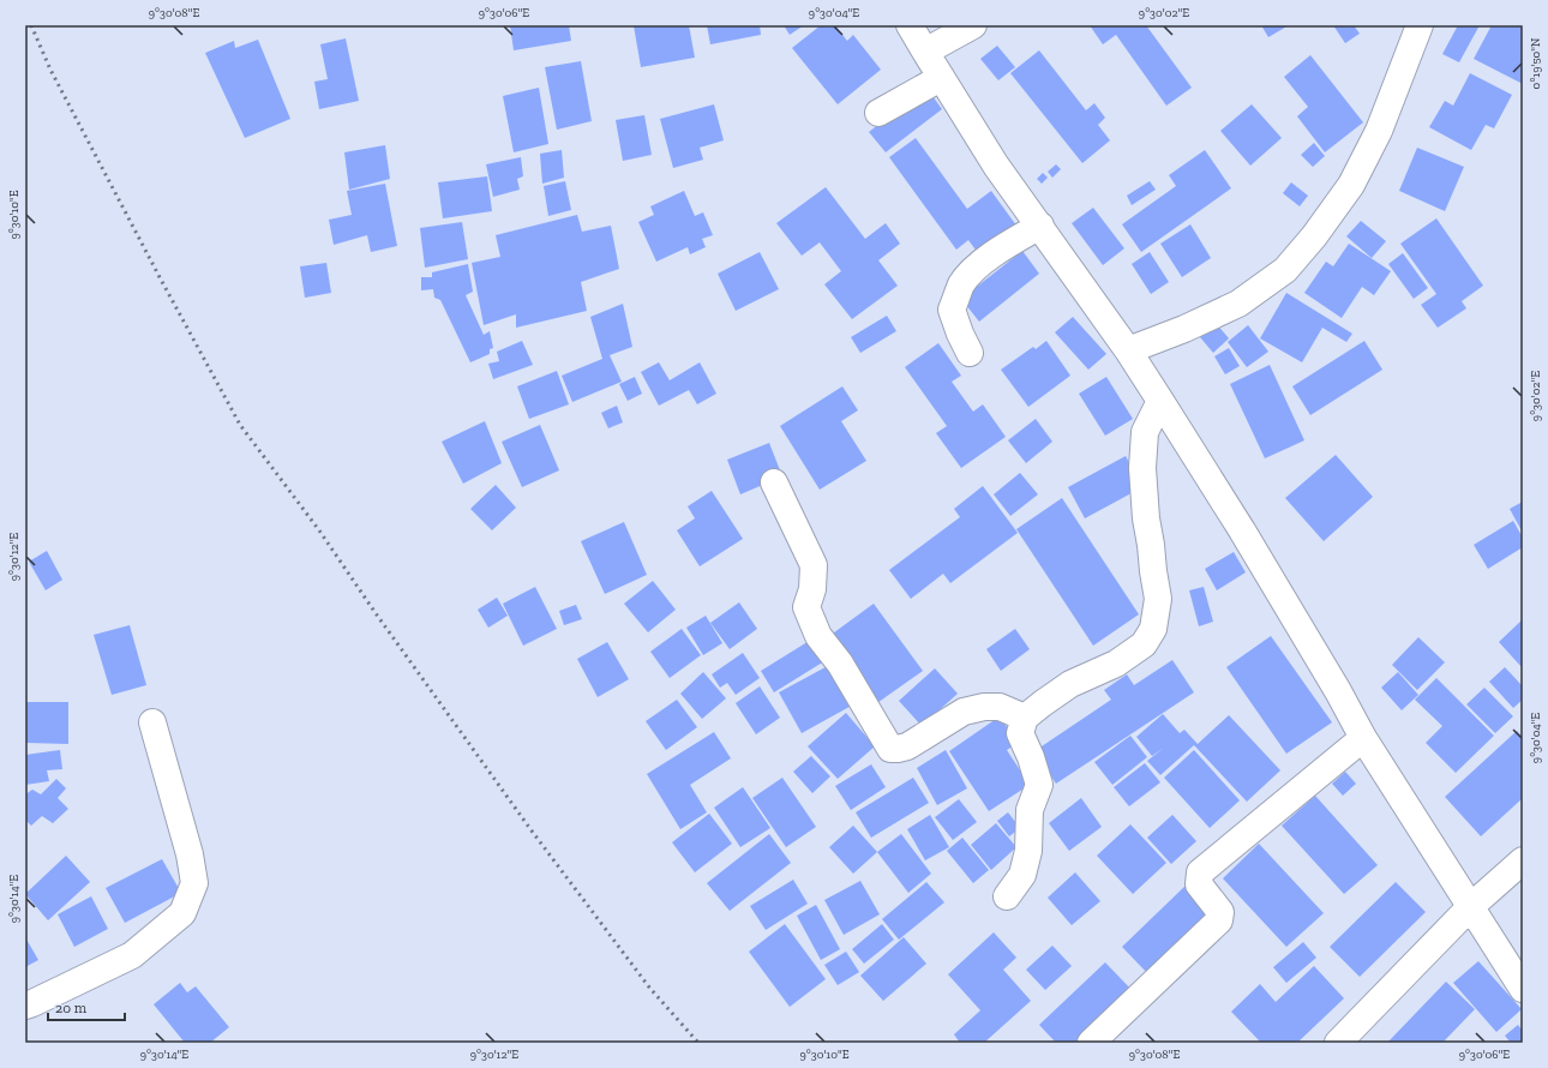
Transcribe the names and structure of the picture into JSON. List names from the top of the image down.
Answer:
{
  "scale_bar": "20 m",
  "coordinates": [
    "9°30'08\"E",
    "9°30'06\"E",
    "9°30'04\"E",
    "9°30'02\"E",
    "0°19'50\"N",
    "9°30'10\"E",
    "9°30'12\"E",
    "9°30'14\"E"
  ]
}
